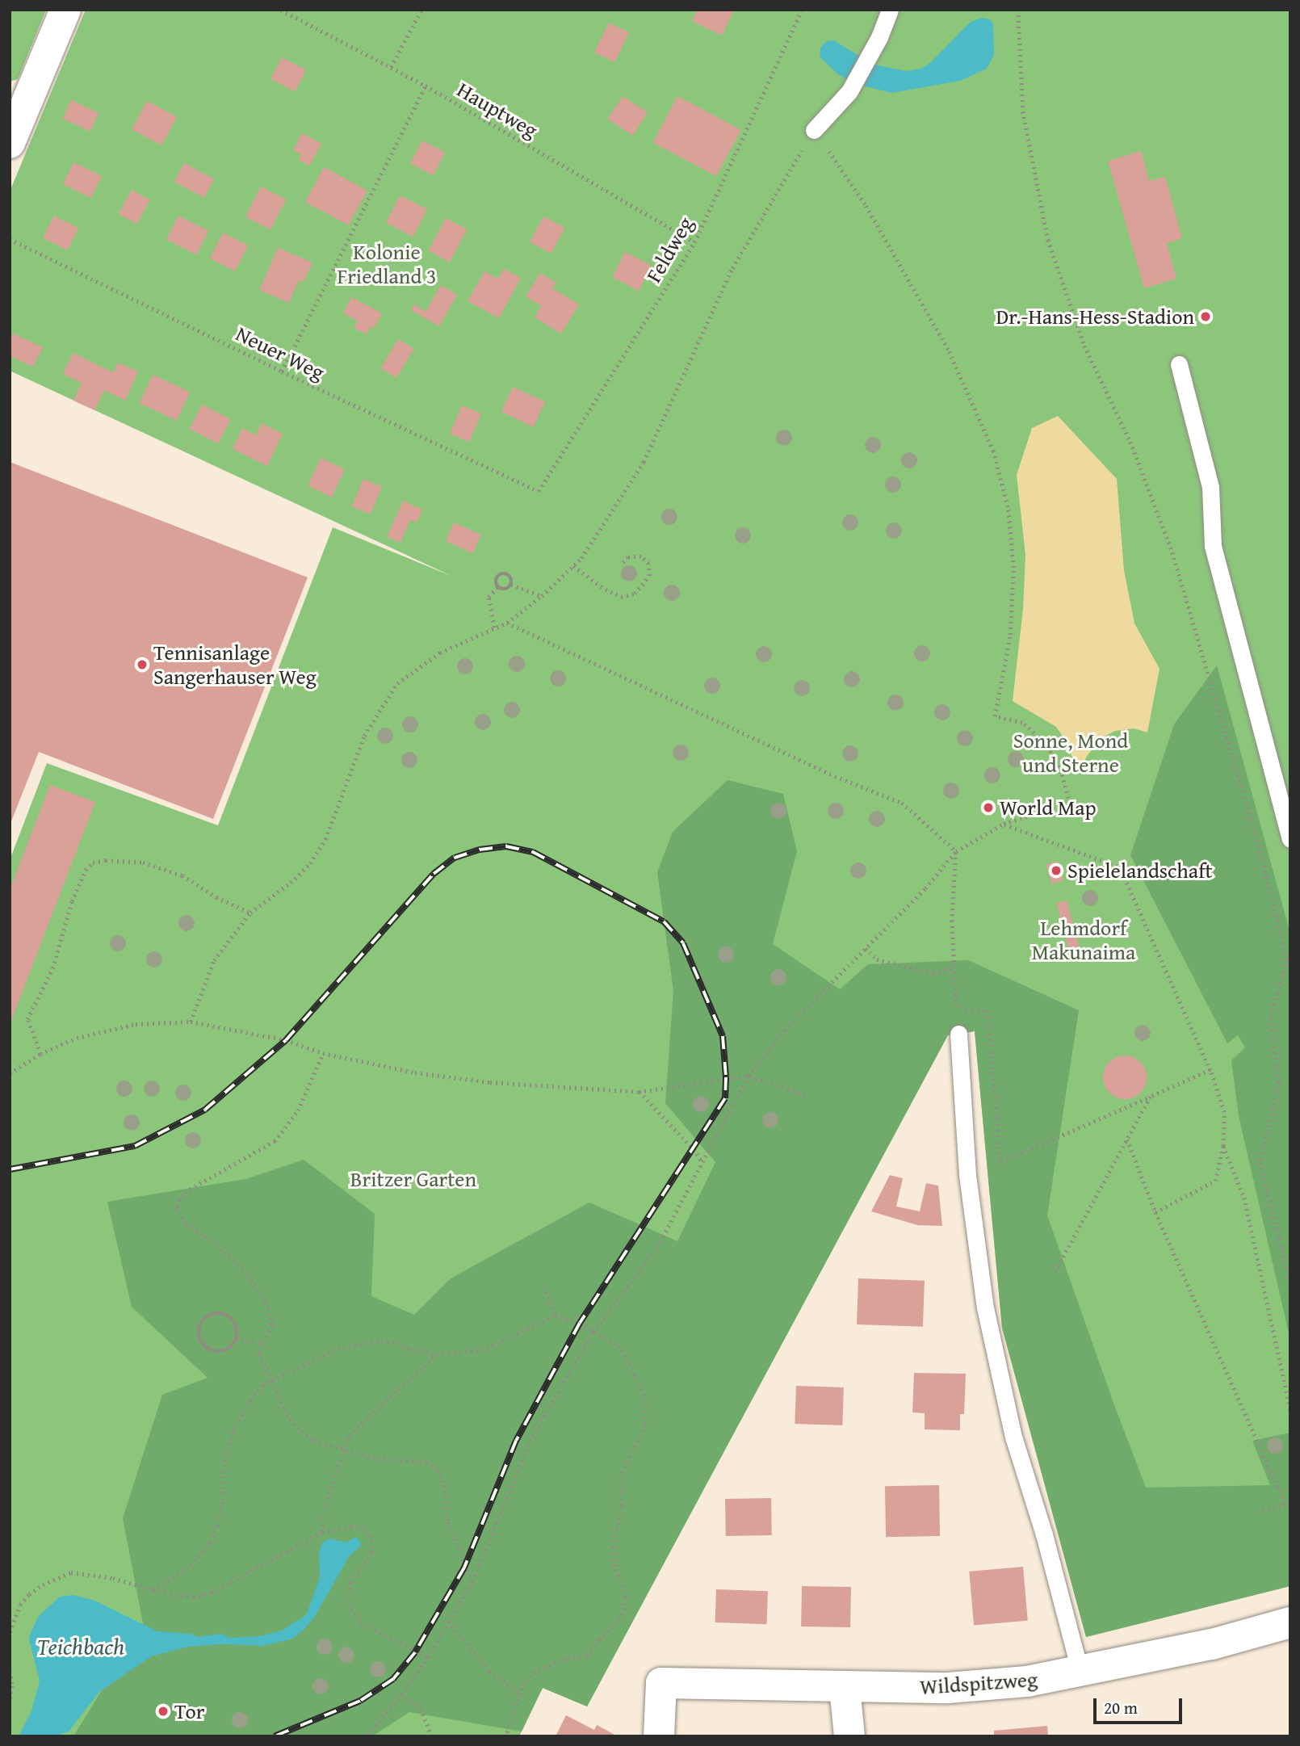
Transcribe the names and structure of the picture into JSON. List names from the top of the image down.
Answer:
{
  "streets": {
    "street": ["Wildspitzweg"],
    "path": ["Hauptweg", "Feldweg", "Neuer Weg"]
  },
  "crossings": [
    ["Hauptweg", "Feldweg"],
    ["Feldweg", "Neuer Weg"]
  ],
  "water": ["Teichbach"],
  "parks": [
    "Kolonie Friedland 3",
    "Sonne, Mond und Sterne",
    "Lehmdorf Makunaima",
    "Britzer Garten"
  ],
  "places": [
    "Dr.-Hans-Hess-Stadion",
    "Tennisanlage Sangerhauser Weg",
    "World Map",
    "Spielelandschaft",
    "Tor"
  ],
  "scale_bar": "20 m"
}
